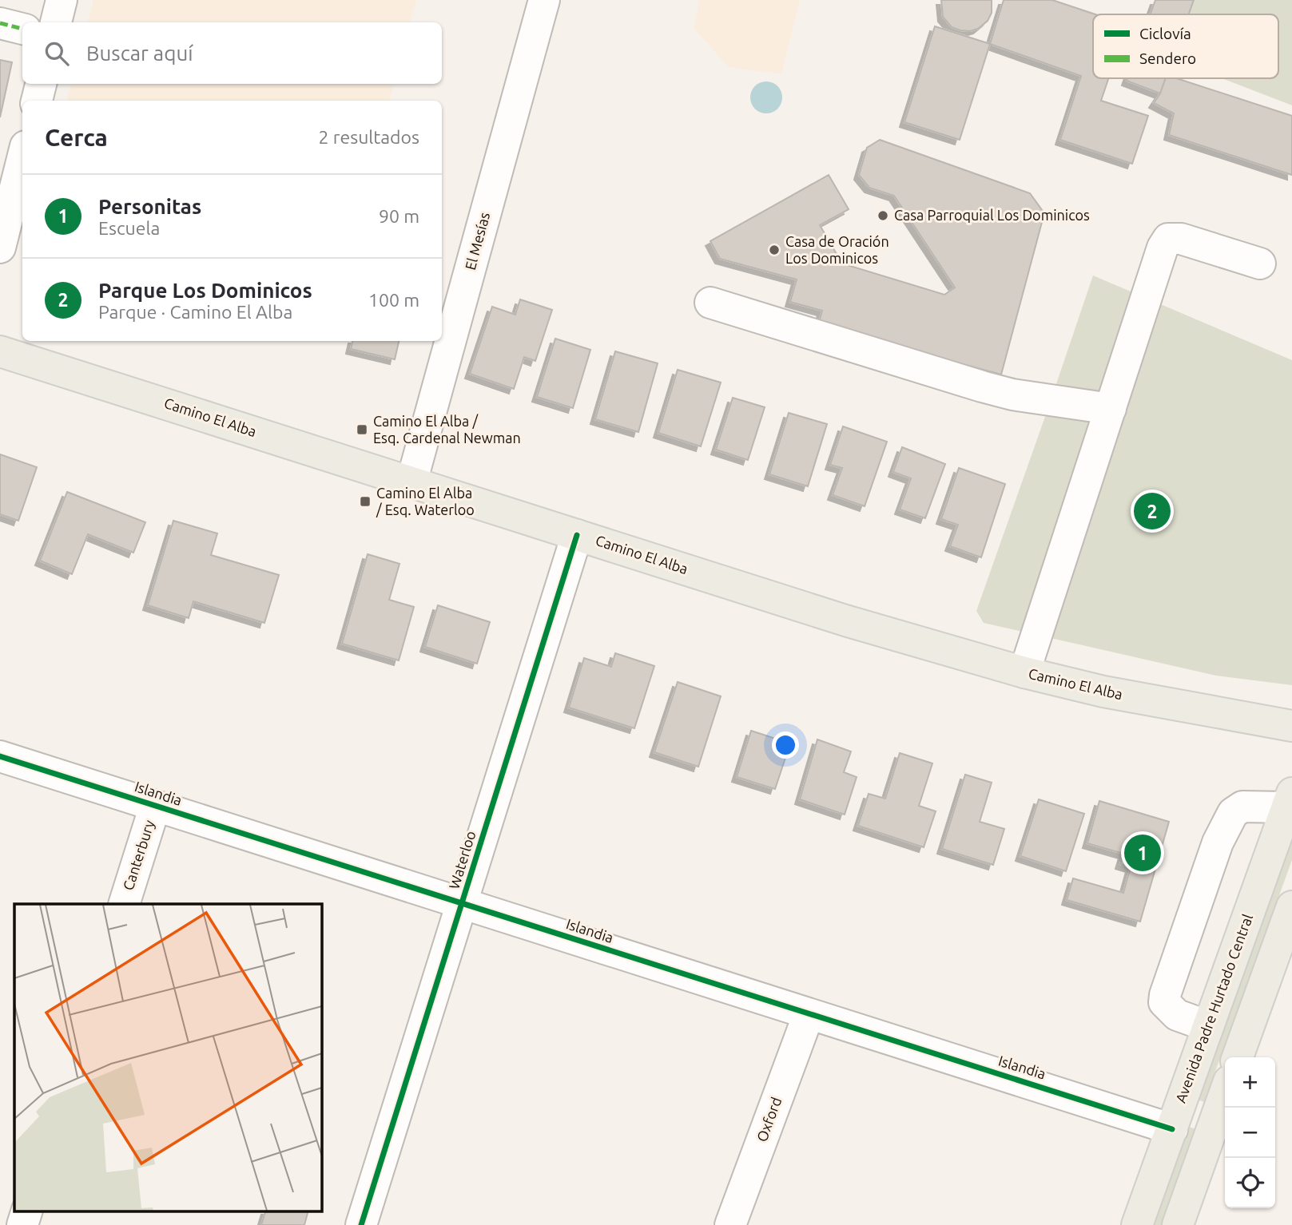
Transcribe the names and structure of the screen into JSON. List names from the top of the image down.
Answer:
{
  "streets": {
    "main road": ["Camino El Alba", "Avenida Padre Hurtado Central"],
    "street": [
      "El Mesías",
      "Islandia",
      "Canterbury",
      "Waterloo",
      "Oxford"
    ]
  },
  "crossings": [
    ["El Mesías", "Camino El Alba"],
    ["Camino El Alba", "Waterloo"],
    ["Islandia", "Canterbury"],
    ["Islandia", "Waterloo"],
    ["Islandia", "Avenida Padre Hurtado Central"],
    ["Islandia", "Oxford"]
  ],
  "places": {
    "other": ["Casa Parroquial Los Dominicos", "Casa de Oración Los Dominicos"],
    "transit": ["Camino El Alba / Esq. Cardenal Newman", "Camino El Alba / Esq. Waterloo"]
  },
  "legend": ["Ciclovía", "Sendero"],
  "page": {
    "search": "Buscar aquí",
    "heading": ["Cerca", "2 resultados"],
    "list": [
      {
        "mark": "1",
        "name": "Personitas",
        "note": "Escuela",
        "value": "90 m"
      },
      {
        "mark": "2",
        "name": "Parque Los Dominicos",
        "note": "Parque · Camino El Alba",
        "value": "100 m"
      }
    ],
    "pins": ["2", "1"],
    "map_buttons": ["+", "−"]
  }
}
